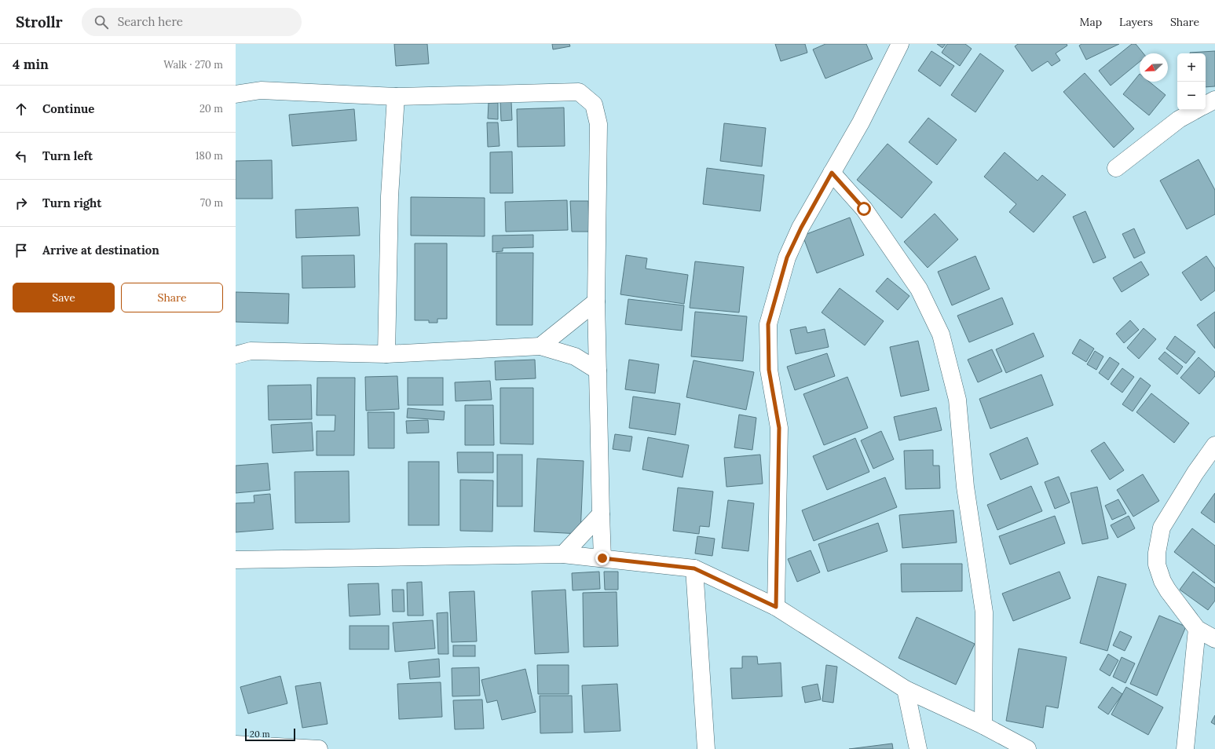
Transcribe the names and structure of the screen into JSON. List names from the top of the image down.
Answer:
{
  "scale_bar": "20 m",
  "north": "bottom left",
  "page": {
    "header": "Strollr",
    "search": "Search here",
    "nav": ["Map", "Layers", "Share"],
    "heading": ["4 min", "Walk · 270 m"],
    "map_buttons": ["+", "−"],
    "list": [
      ["Continue", "20 m"],
      ["Turn left", "180 m"],
      ["Turn right", "70 m"],
      "Arrive at destination"
    ],
    "buttons": ["Save", "Share"],
    "scale": "20 m"
  }
}
